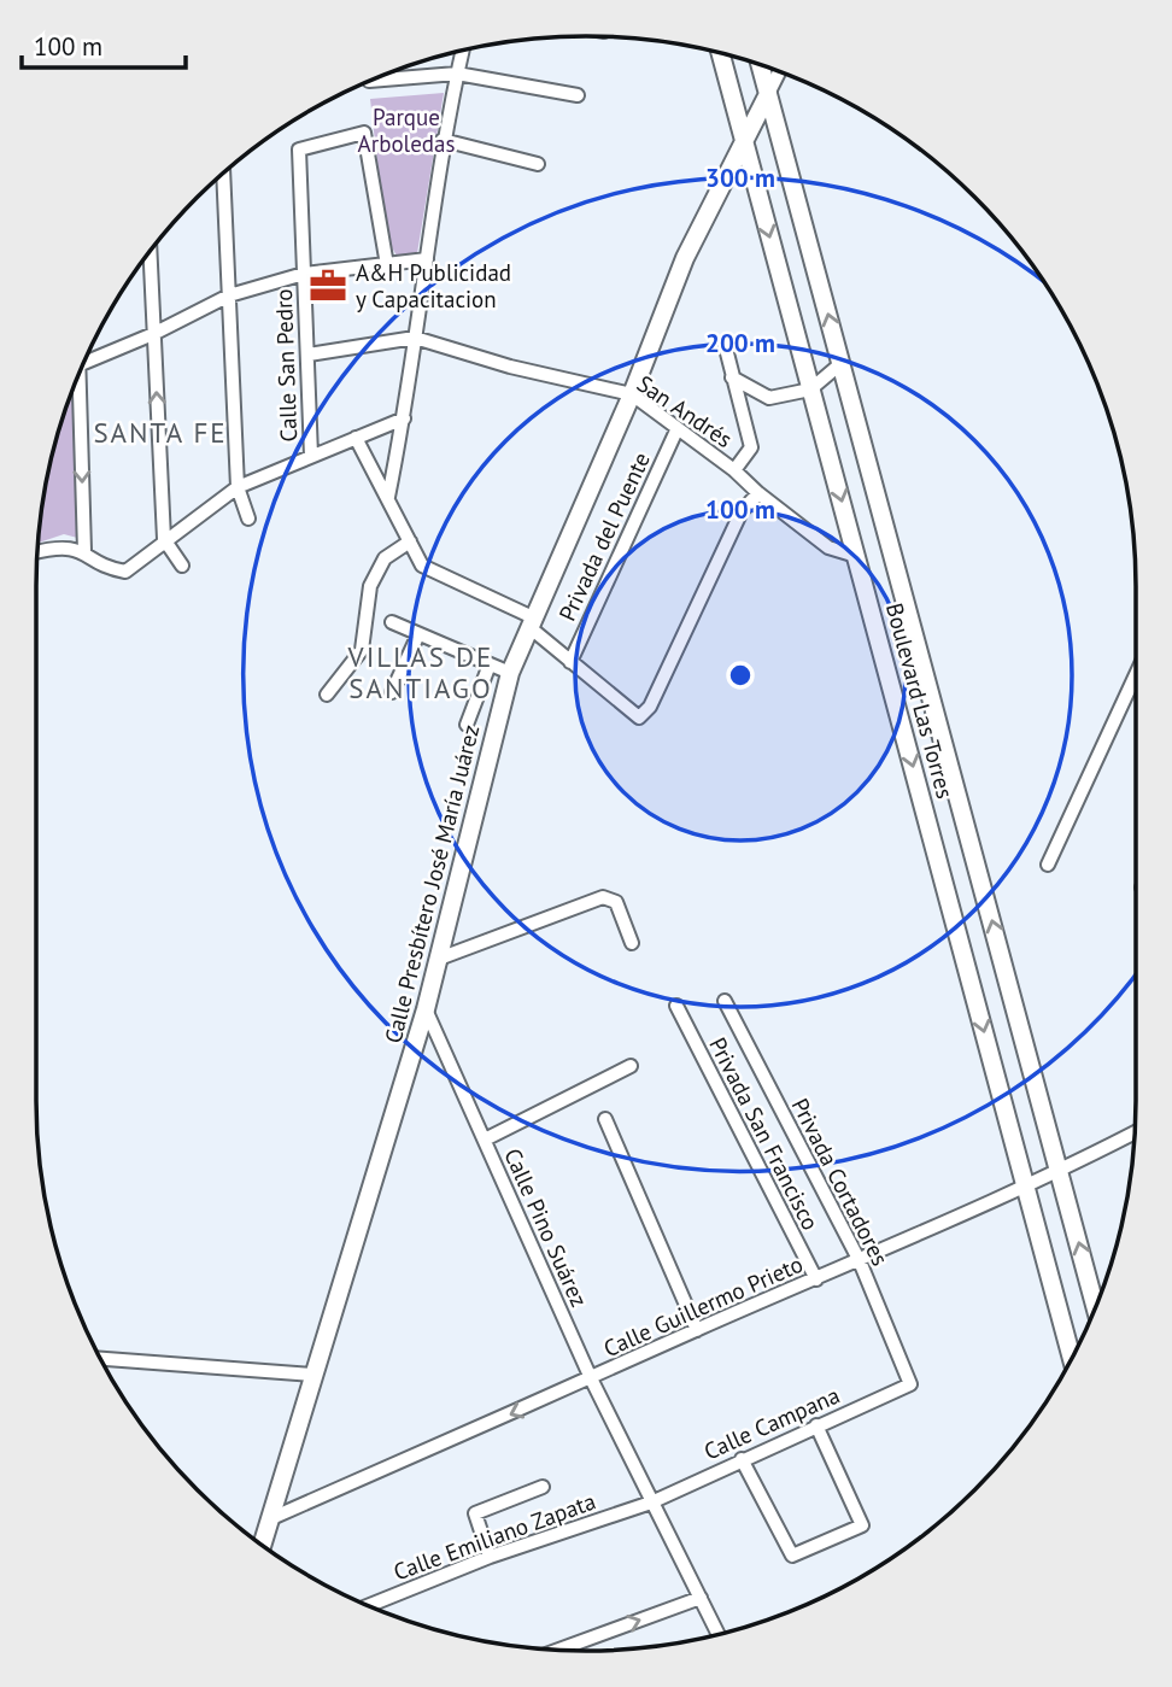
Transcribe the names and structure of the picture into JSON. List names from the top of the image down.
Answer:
{
  "streets": {
    "street": [
      "Calle San Pedro",
      "San Andrés",
      "Privada del Puente",
      "Boulevard Las Torres",
      "Calle Presbítero José María Juárez",
      "Privada San Francisco",
      "Privada Cortadores",
      "Calle Pino Suárez",
      "Calle Guillermo Prieto",
      "Calle Campana",
      "Calle Emiliano Zapata"
    ]
  },
  "crossings": [
    ["San Andrés", "Privada del Puente"],
    ["San Andrés", "Boulevard Las Torres"],
    ["San Andrés", "Calle Presbítero José María Juárez"],
    ["Boulevard Las Torres", "Calle Presbítero José María Juárez"],
    ["Boulevard Las Torres", "Calle Guillermo Prieto"],
    ["Calle Presbítero José María Juárez", "Calle Pino Suárez"],
    ["Calle Presbítero José María Juárez", "Calle Guillermo Prieto"],
    ["Privada San Francisco", "Calle Guillermo Prieto"],
    ["Privada Cortadores", "Calle Guillermo Prieto"],
    ["Privada Cortadores", "Calle Campana"],
    ["Calle Pino Suárez", "Calle Guillermo Prieto"],
    ["Calle Pino Suárez", "Calle Campana"],
    ["Calle Pino Suárez", "Calle Emiliano Zapata"],
    ["Calle Campana", "Calle Emiliano Zapata"]
  ],
  "one_way": ["Calle Guillermo Prieto"],
  "districts": ["SANTA FE", "VILLAS DE SANTIAGO"],
  "parks": ["Parque Arboledas"],
  "places": {
    "office": ["A&H Publicidad y Capacitacion"]
  },
  "scale_bar": "100 m",
  "rings": ["300 m", "200 m", "100 m"]
}
